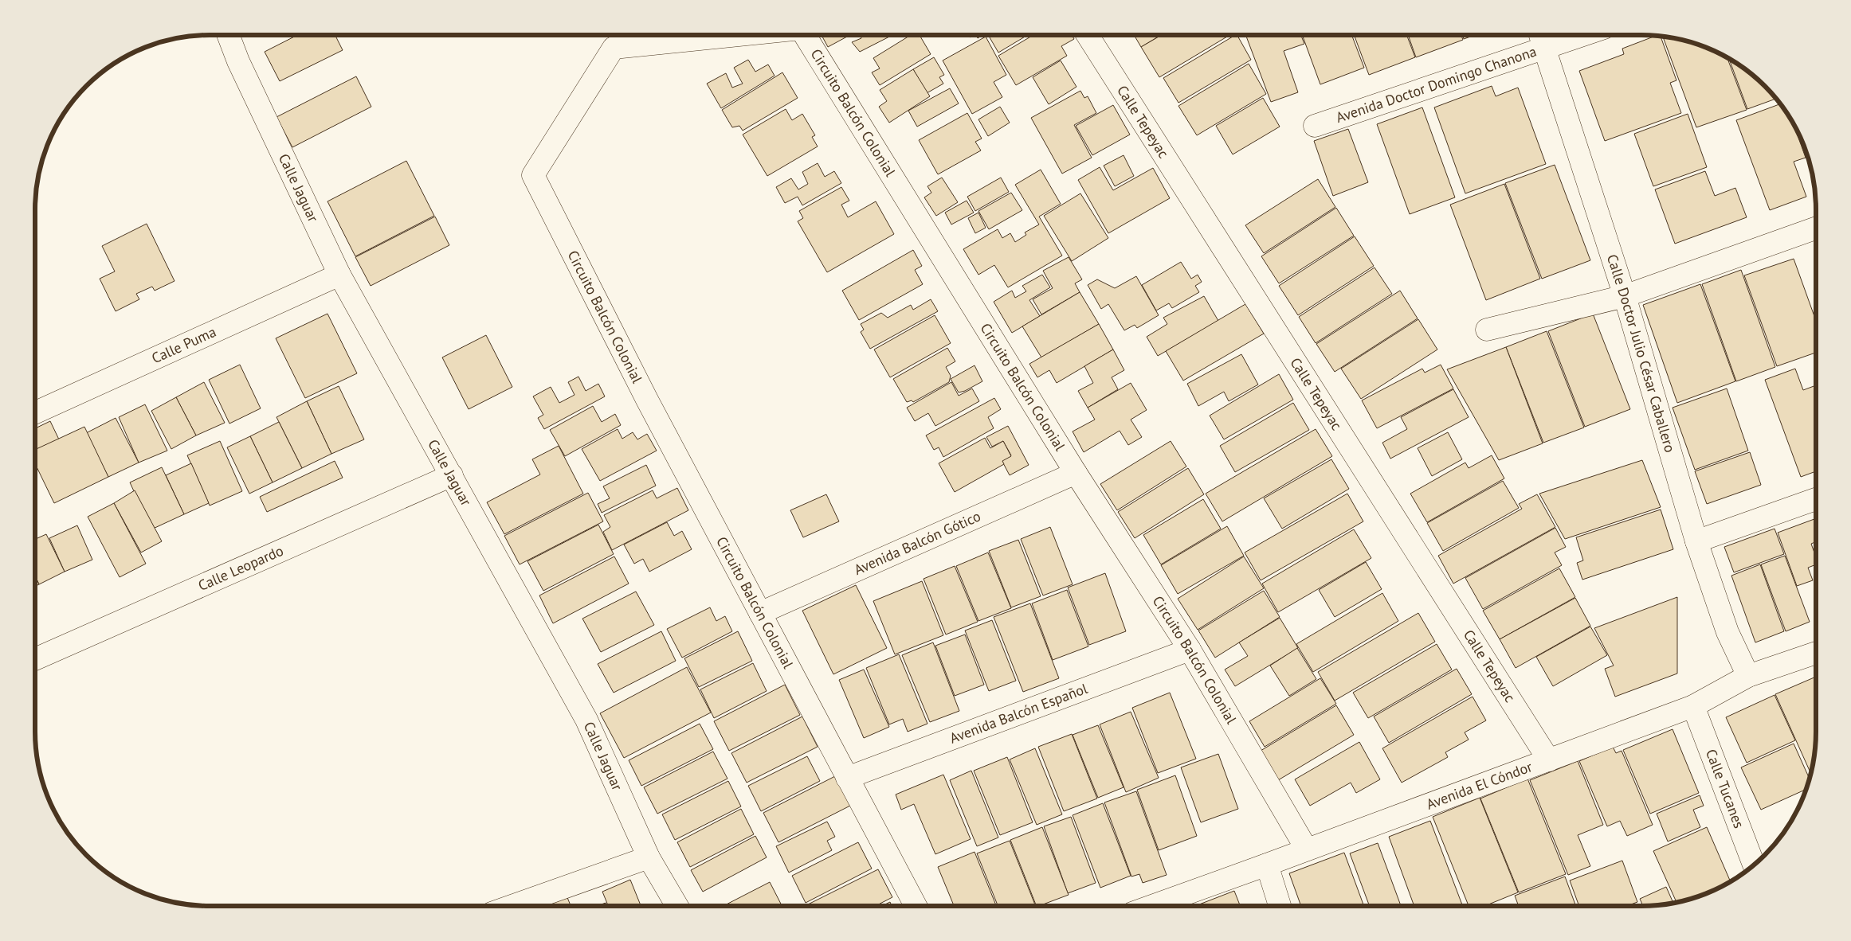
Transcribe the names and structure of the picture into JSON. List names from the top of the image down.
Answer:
{
  "streets": {
    "street": [
      "Avenida Doctor Domingo Chanona",
      "Circuito Balcón Colonial",
      "Calle Tepeyac",
      "Calle Jaguar",
      "Calle Puma",
      "Calle Doctor Julio César Caballero",
      "Avenida Balcón Gótico",
      "Calle Leopardo",
      "Avenida Balcón Español",
      "Avenida El Cóndor",
      "Calle Tucanes"
    ]
  },
  "crossings": [
    ["Avenida Doctor Domingo Chanona", "Calle Doctor Julio César Caballero"],
    ["Circuito Balcón Colonial", "Avenida Balcón Gótico"],
    ["Circuito Balcón Colonial", "Avenida Balcón Español"],
    ["Circuito Balcón Colonial", "Avenida El Cóndor"],
    ["Calle Tepeyac", "Avenida El Cóndor"],
    ["Calle Jaguar", "Calle Puma"],
    ["Calle Jaguar", "Calle Leopardo"],
    ["Calle Doctor Julio César Caballero", "Avenida El Cóndor"],
    ["Avenida El Cóndor", "Calle Tucanes"]
  ]
}
